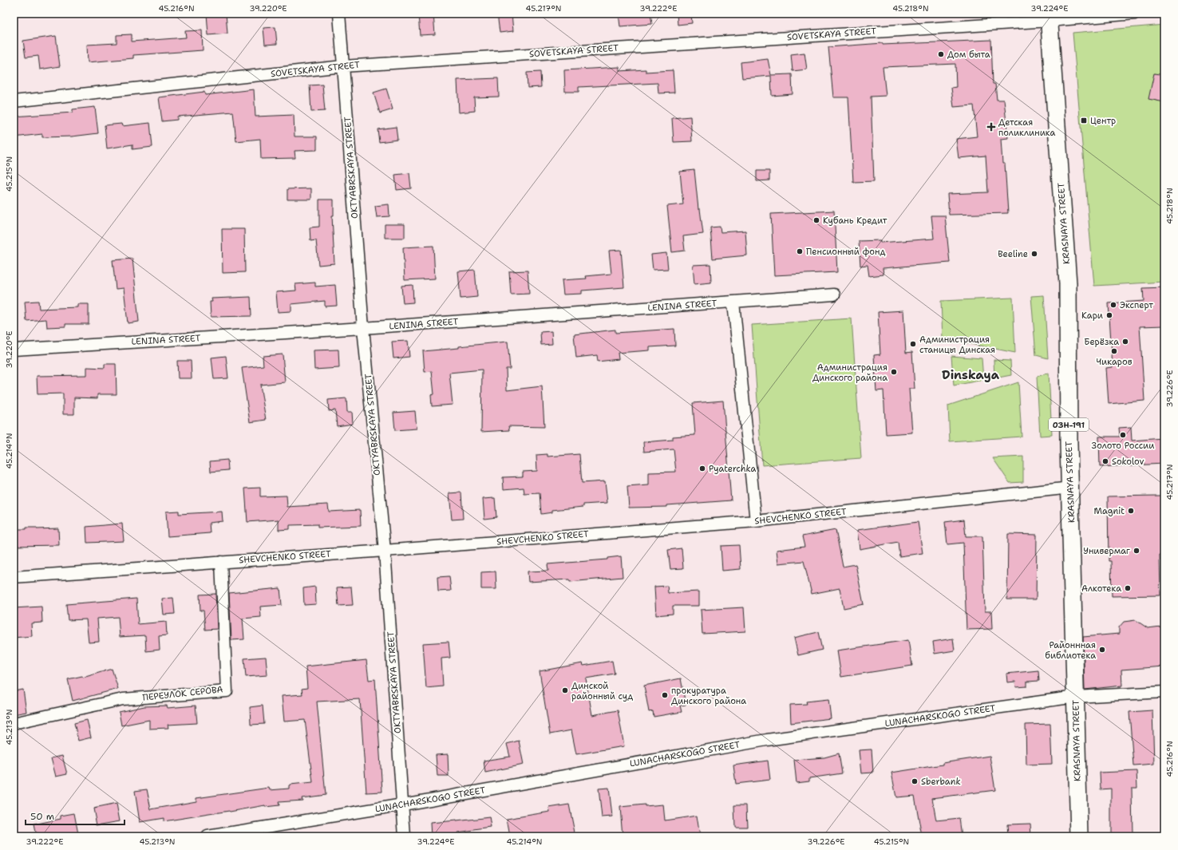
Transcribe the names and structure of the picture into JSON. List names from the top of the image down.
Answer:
{
  "streets": {
    "main road": ["KRASNAYA STREET", "03Н-191"],
    "street": [
      "SOVETSKAYA STREET",
      "OKTYABRSKAYA STREET",
      "LENINA STREET",
      "SHEVCHENKO STREET",
      "ПЕРЕУЛОК СЕРОВА",
      "LUNACHARSKOGO STREET"
    ]
  },
  "crossings": [
    ["SOVETSKAYA STREET", "OKTYABRSKAYA STREET"],
    ["SOVETSKAYA STREET", "KRASNAYA STREET"],
    ["OKTYABRSKAYA STREET", "LENINA STREET"],
    ["OKTYABRSKAYA STREET", "SHEVCHENKO STREET"],
    ["OKTYABRSKAYA STREET", "LUNACHARSKOGO STREET"],
    ["KRASNAYA STREET", "SHEVCHENKO STREET"],
    ["KRASNAYA STREET", "LUNACHARSKOGO STREET"],
    ["SHEVCHENKO STREET", "ПЕРЕУЛОК СЕРОВА"]
  ],
  "districts": ["Dinskaya"],
  "places": {
    "other": [
      "Дом быта",
      "Кубань Кредит",
      "Пенсионный фонд",
      "Beeline",
      "Эксперт",
      "Кари",
      "Берёзка",
      "Администрация станицы Динская",
      "Чикаров",
      "Администрация Динского района",
      "Золото России",
      "Sokolov",
      "Pyaterchka",
      "Magnit",
      "Универмаг",
      "Алкотека",
      "Районнная библиотека",
      "Динской районный суд",
      "прокуратура Динского района",
      "Sberbank"
    ],
    "transit": ["Центр"],
    "health": ["Детская поликлиника"]
  },
  "scale_bar": "50 m",
  "coordinates": [
    "45.216°N",
    "39.220°E",
    "45.217°N",
    "39.222°E",
    "45.218°N",
    "39.224°E",
    "45.215°N",
    "39.226°E",
    "45.214°N",
    "45.213°N"
  ]
}
